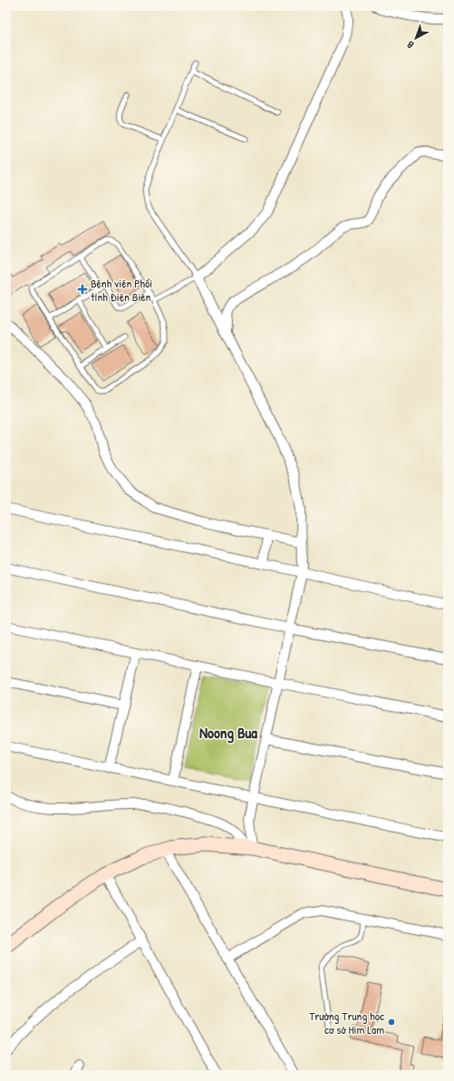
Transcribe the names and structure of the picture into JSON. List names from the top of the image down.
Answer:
{
  "districts": ["Noong Bua"],
  "places": {
    "health": ["Bệnh viện Phổi tỉnh Điện Biên"],
    "other": ["Trường Trung học cơ sở Him Lam"]
  },
  "north": "bottom left"
}
